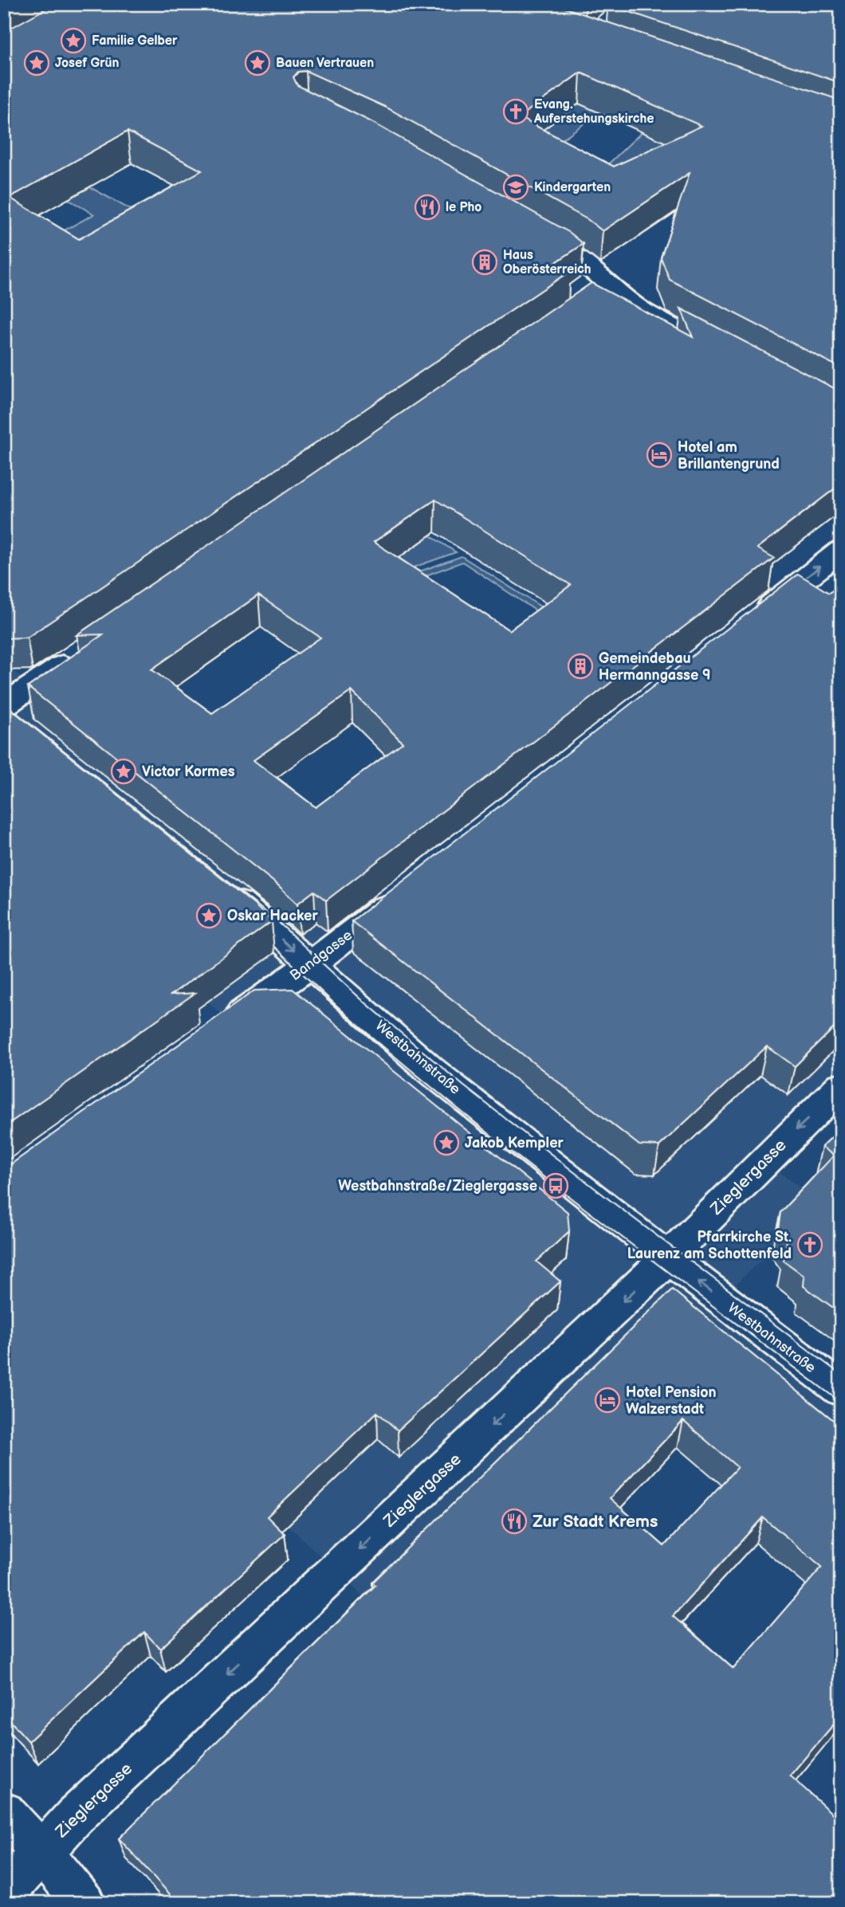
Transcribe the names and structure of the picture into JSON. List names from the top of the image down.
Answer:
{
  "streets": {
    "street": ["Bandgasse", "Westbahnstraße", "Zieglergasse"]
  },
  "crossings": [
    ["Bandgasse", "Westbahnstraße"],
    ["Westbahnstraße", "Zieglergasse"]
  ],
  "one_way": ["Zieglergasse"],
  "places": {
    "place": [
      "Familie Gelber",
      "Josef Grün",
      "Bauen Vertrauen",
      "Victor Kormes",
      "Oskar Hacker",
      "Jakob Kempler"
    ],
    "church": ["Evang. Auferstehungskirche", "Pfarrkirche St. Laurenz am Schottenfeld"],
    "school or university": ["Kindergarten"],
    "restaurant": ["le Pho", "Zur Stadt Krems"],
    "building": ["Haus Oberösterreich", "Gemeindebau Hermanngasse 9"],
    "hotel": ["Hotel am Brillantengrund", "Hotel Pension Walzerstadt"],
    "bus stop": ["Westbahnstraße/Zieglergasse"]
  }
}
